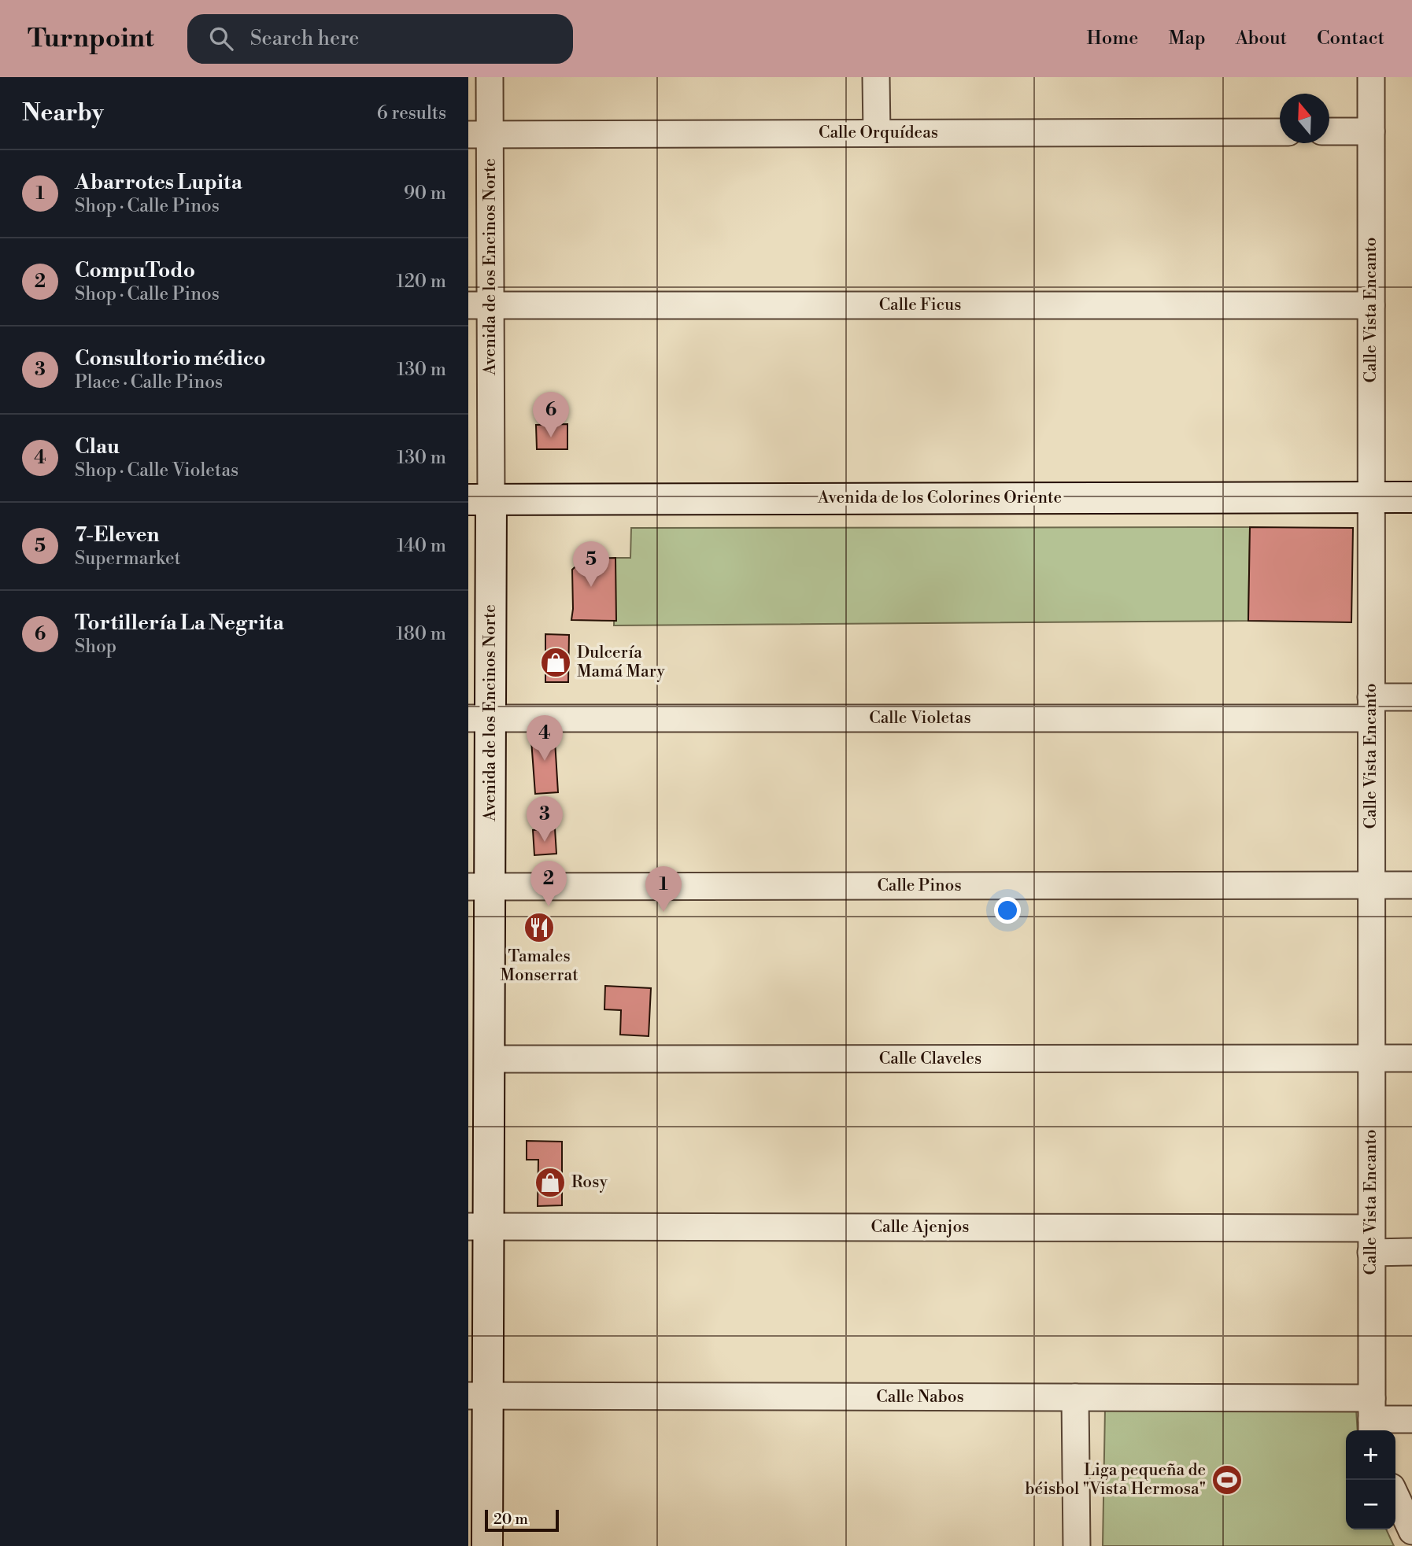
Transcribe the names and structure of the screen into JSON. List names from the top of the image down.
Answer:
{
  "streets": {
    "street": [
      "Calle Orquídeas",
      "Avenida de los Encinos Norte",
      "Calle Ficus",
      "Calle Vista Encanto",
      "Avenida de los Colorines Oriente",
      "Calle Violetas",
      "Calle Pinos",
      "Calle Claveles",
      "Calle Ajenjos",
      "Calle Nabos"
    ]
  },
  "crossings": [
    ["Calle Orquídeas", "Avenida de los Encinos Norte"],
    ["Avenida de los Encinos Norte", "Calle Ficus"],
    ["Avenida de los Encinos Norte", "Avenida de los Colorines Oriente"],
    ["Avenida de los Encinos Norte", "Calle Violetas"],
    ["Avenida de los Encinos Norte", "Calle Pinos"],
    ["Avenida de los Encinos Norte", "Calle Claveles"],
    ["Avenida de los Encinos Norte", "Calle Ajenjos"],
    ["Avenida de los Encinos Norte", "Calle Nabos"],
    ["Calle Ficus", "Calle Vista Encanto"],
    ["Calle Vista Encanto", "Avenida de los Colorines Oriente"],
    ["Calle Vista Encanto", "Calle Violetas"],
    ["Calle Vista Encanto", "Calle Pinos"],
    ["Calle Vista Encanto", "Calle Claveles"],
    ["Calle Vista Encanto", "Calle Ajenjos"],
    ["Calle Vista Encanto", "Calle Nabos"]
  ],
  "places": {
    "shop": ["Dulcería Mamá Mary", "Rosy"],
    "restaurant": ["Tamales Monserrat"],
    "sports": ["Liga pequeña de béisbol \"Vista Hermosa\""]
  },
  "scale_bar": "20 m",
  "north": "top",
  "page": {
    "header": "Turnpoint",
    "search": "Search here",
    "nav": [
      "Home",
      "Map",
      "About",
      "Contact"
    ],
    "heading": ["Nearby", "6 results"],
    "list": [
      {
        "mark": "1",
        "name": "Abarrotes Lupita",
        "note": "Shop · Calle Pinos",
        "value": "90 m"
      },
      {
        "mark": "2",
        "name": "CompuTodo",
        "note": "Shop · Calle Pinos",
        "value": "120 m"
      },
      {
        "mark": "3",
        "name": "Consultorio médico",
        "note": "Place · Calle Pinos",
        "value": "130 m"
      },
      {
        "mark": "4",
        "name": "Clau",
        "note": "Shop · Calle Violetas",
        "value": "130 m"
      },
      {
        "mark": "5",
        "name": "7-Eleven",
        "note": "Supermarket",
        "value": "140 m"
      },
      {
        "mark": "6",
        "name": "Tortillería La Negrita",
        "note": "Shop",
        "value": "180 m"
      }
    ],
    "pins": [
      "6",
      "5",
      "4",
      "3",
      "2",
      "1"
    ],
    "map_buttons": ["+", "−"],
    "scale": "20 m"
  }
}
